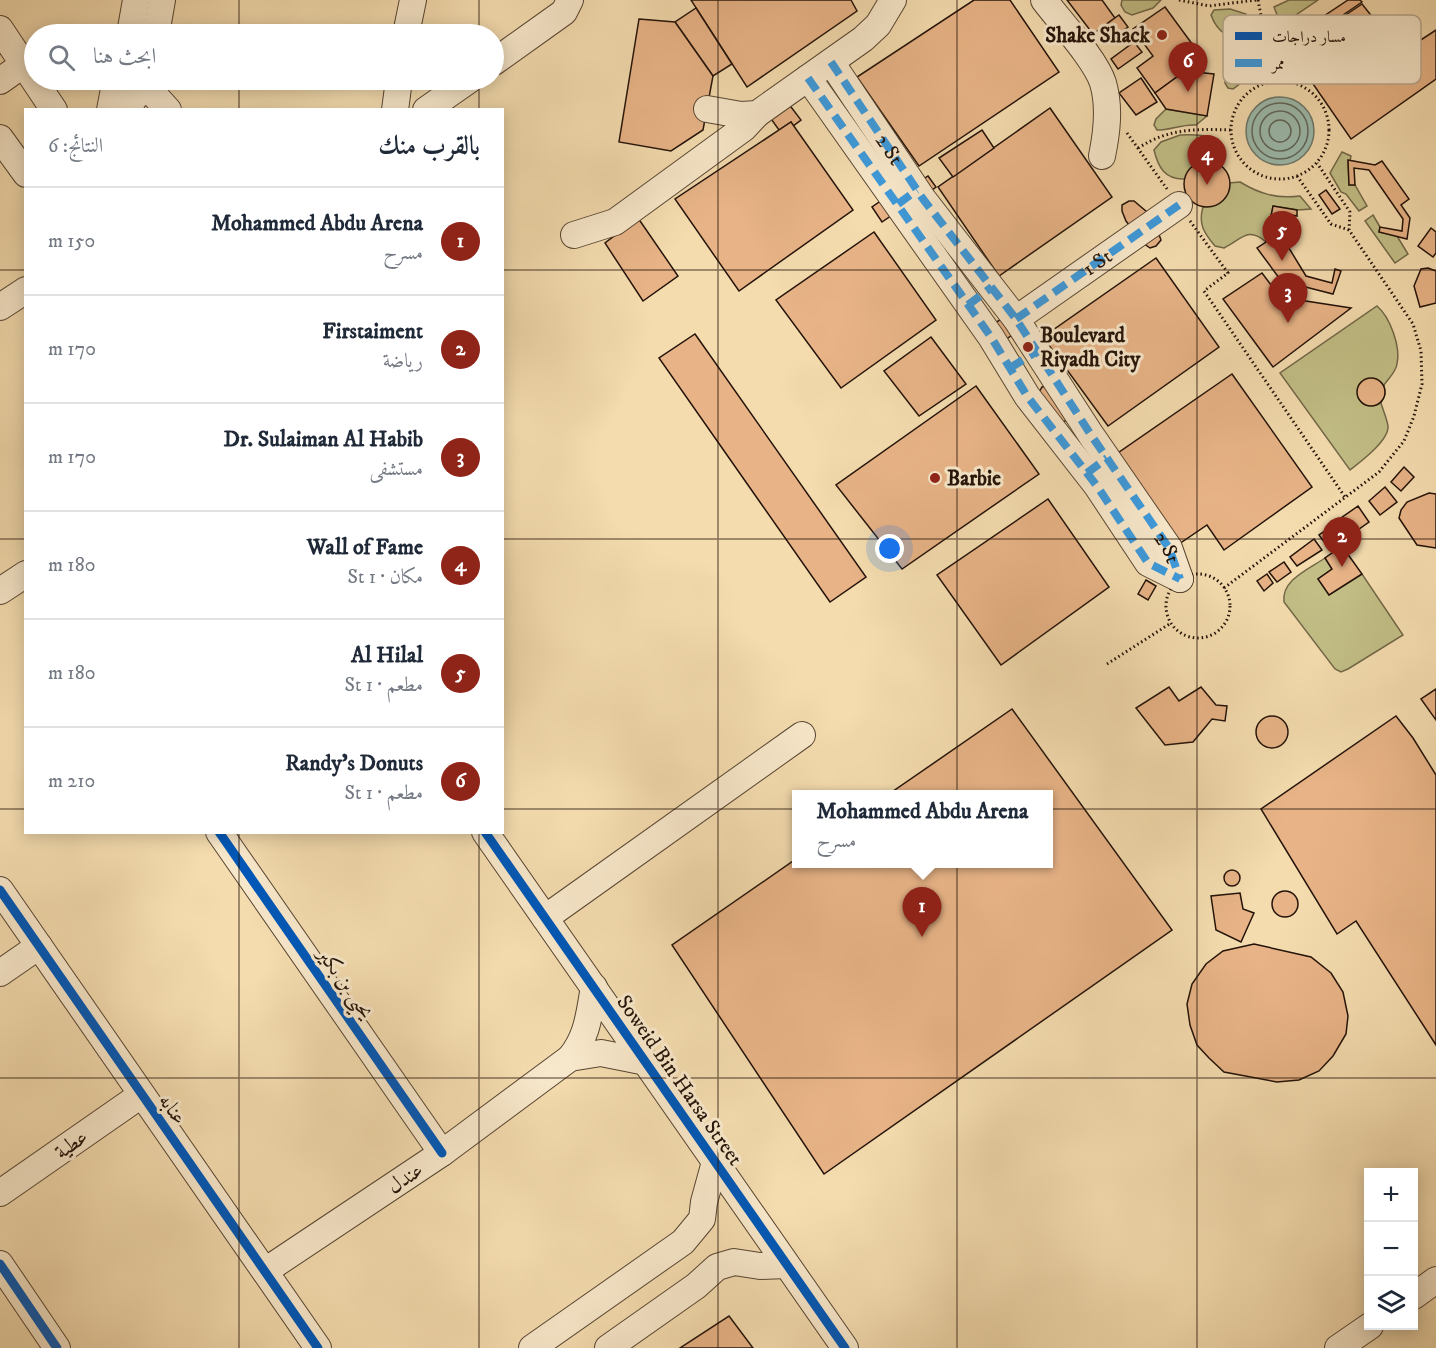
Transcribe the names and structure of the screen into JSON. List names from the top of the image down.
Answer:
{
  "streets": {
    "street": [
      "2 St",
      "1 St",
      "يحيى بن بكير",
      "Soweid Bin Harsa Street",
      "عنابه",
      "عطية",
      "عندل"
    ]
  },
  "crossings": [
    ["2 St", "1 St"],
    ["يحيى بن بكير", "عندل"],
    ["Soweid Bin Harsa Street", "عندل"],
    ["عنابه", "عطية"],
    ["عنابه", "عندل"]
  ],
  "places": ["Shake Shack", "Boulevard Riyadh City", "Barbie"],
  "legend": ["مسار دراجات", "ممر"],
  "page": {
    "search": "ابحث هنا",
    "pins": [
      "6",
      "4",
      "5",
      "3",
      "2",
      "1"
    ],
    "heading": ["بالقرب منك", "النتائج: 6"],
    "list": [
      {
        "mark": "1",
        "name": "Mohammed Abdu Arena",
        "note": "مسرح",
        "value": "150 m"
      },
      {
        "mark": "2",
        "name": "Firstaiment",
        "note": "رياضة",
        "value": "170 m"
      },
      {
        "mark": "3",
        "name": "Dr. Sulaiman Al Habib",
        "note": "مستشفى",
        "value": "170 m"
      },
      {
        "mark": "4",
        "name": "Wall of Fame",
        "note": "مكان · 1 St",
        "value": "180 m"
      },
      {
        "mark": "5",
        "name": "Al Hilal",
        "note": "مطعم · 1 St",
        "value": "180 m"
      },
      {
        "mark": "6",
        "name": "Randy's Donuts",
        "note": "مطعم · 1 St",
        "value": "210 m"
      }
    ],
    "popup": ["Mohammed Abdu Arena", "مسرح"],
    "map_buttons": ["+", "−"]
  }
}
